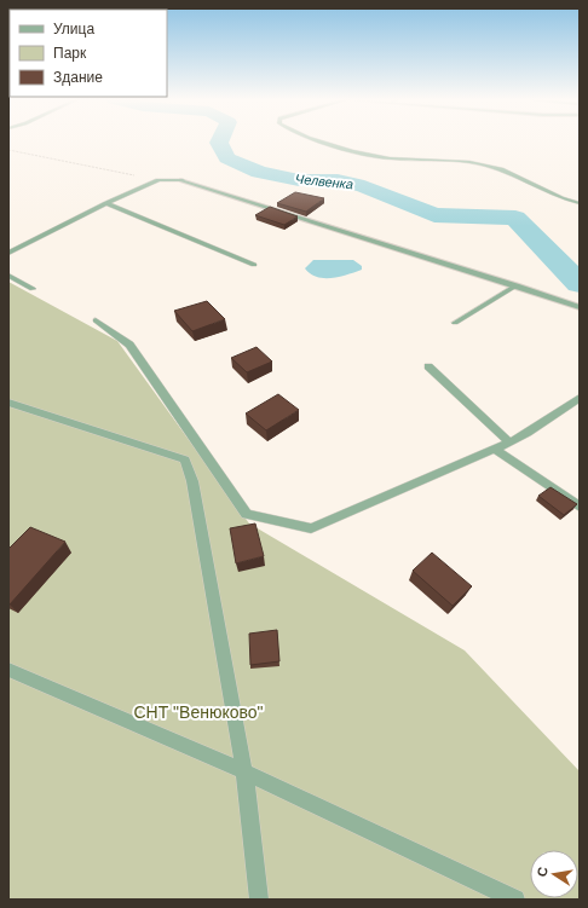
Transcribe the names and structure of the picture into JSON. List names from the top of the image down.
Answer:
{
  "water": ["Челвенка"],
  "parks": ["СНТ \"Венюково\""],
  "legend": ["Улица", "Парк", "Здание"],
  "north": "left"
}
